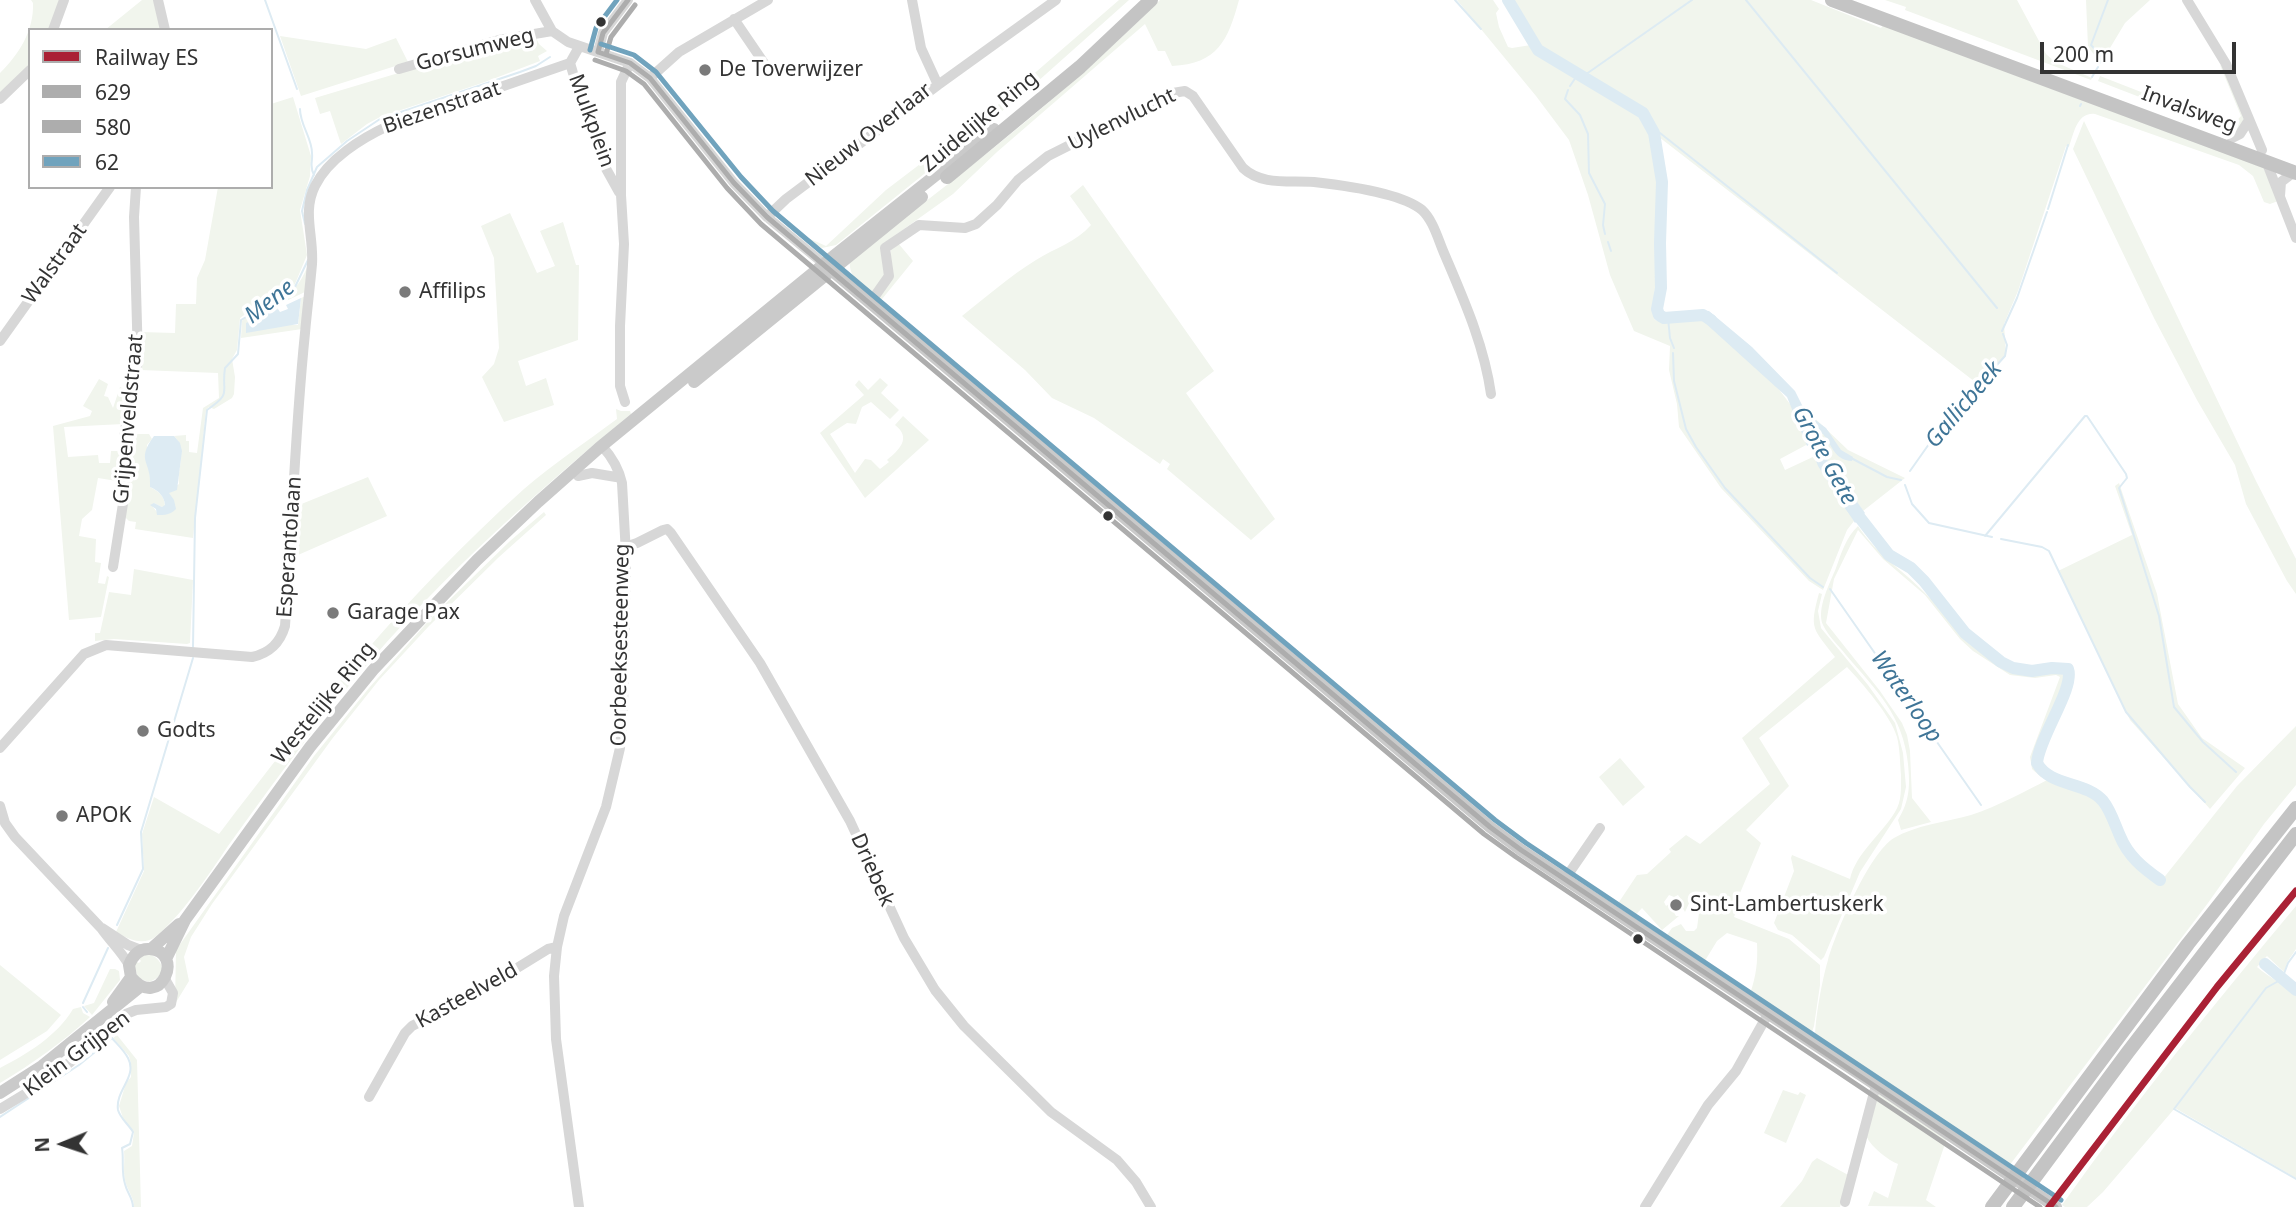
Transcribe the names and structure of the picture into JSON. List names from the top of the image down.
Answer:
{
  "streets": {
    "highway": ["Invalsweg", "Zuidelijke Ring"],
    "main road": ["Westelijke Ring"],
    "street": [
      "Gorsumweg",
      "Biezenstraat",
      "Uylenvlucht",
      "Mulkplein",
      "Nieuw Overlaar",
      "Walstraat",
      "Grijpenveldstraat",
      "Esperantolaan",
      "Oorbeeksesteenweg",
      "Driebek",
      "Kasteelveld",
      "Klein Grijpen"
    ]
  },
  "crossings": [
    ["Biezenstraat", "Mulkplein"],
    ["Biezenstraat", "Esperantolaan"],
    ["Zuidelijke Ring", "Westelijke Ring"],
    ["Oorbeeksesteenweg", "Westelijke Ring"],
    ["Oorbeeksesteenweg", "Driebek"],
    ["Oorbeeksesteenweg", "Kasteelveld"],
    ["Westelijke Ring", "Klein Grijpen"]
  ],
  "water": [
    "Mene",
    "Gallicbeek",
    "Grote Gete",
    "Waterloop"
  ],
  "places": [
    "De Toverwijzer",
    "Affilips",
    "Garage Pax",
    "Godts",
    "APOK",
    "Sint-Lambertuskerk"
  ],
  "lines": [
    "transit line 629",
    "transit line 62",
    "transit line 580",
    "rail line ES"
  ],
  "legend": [
    "Railway ES",
    "629",
    "580",
    "62"
  ],
  "scale_bar": "200 m",
  "north": "left"
}
